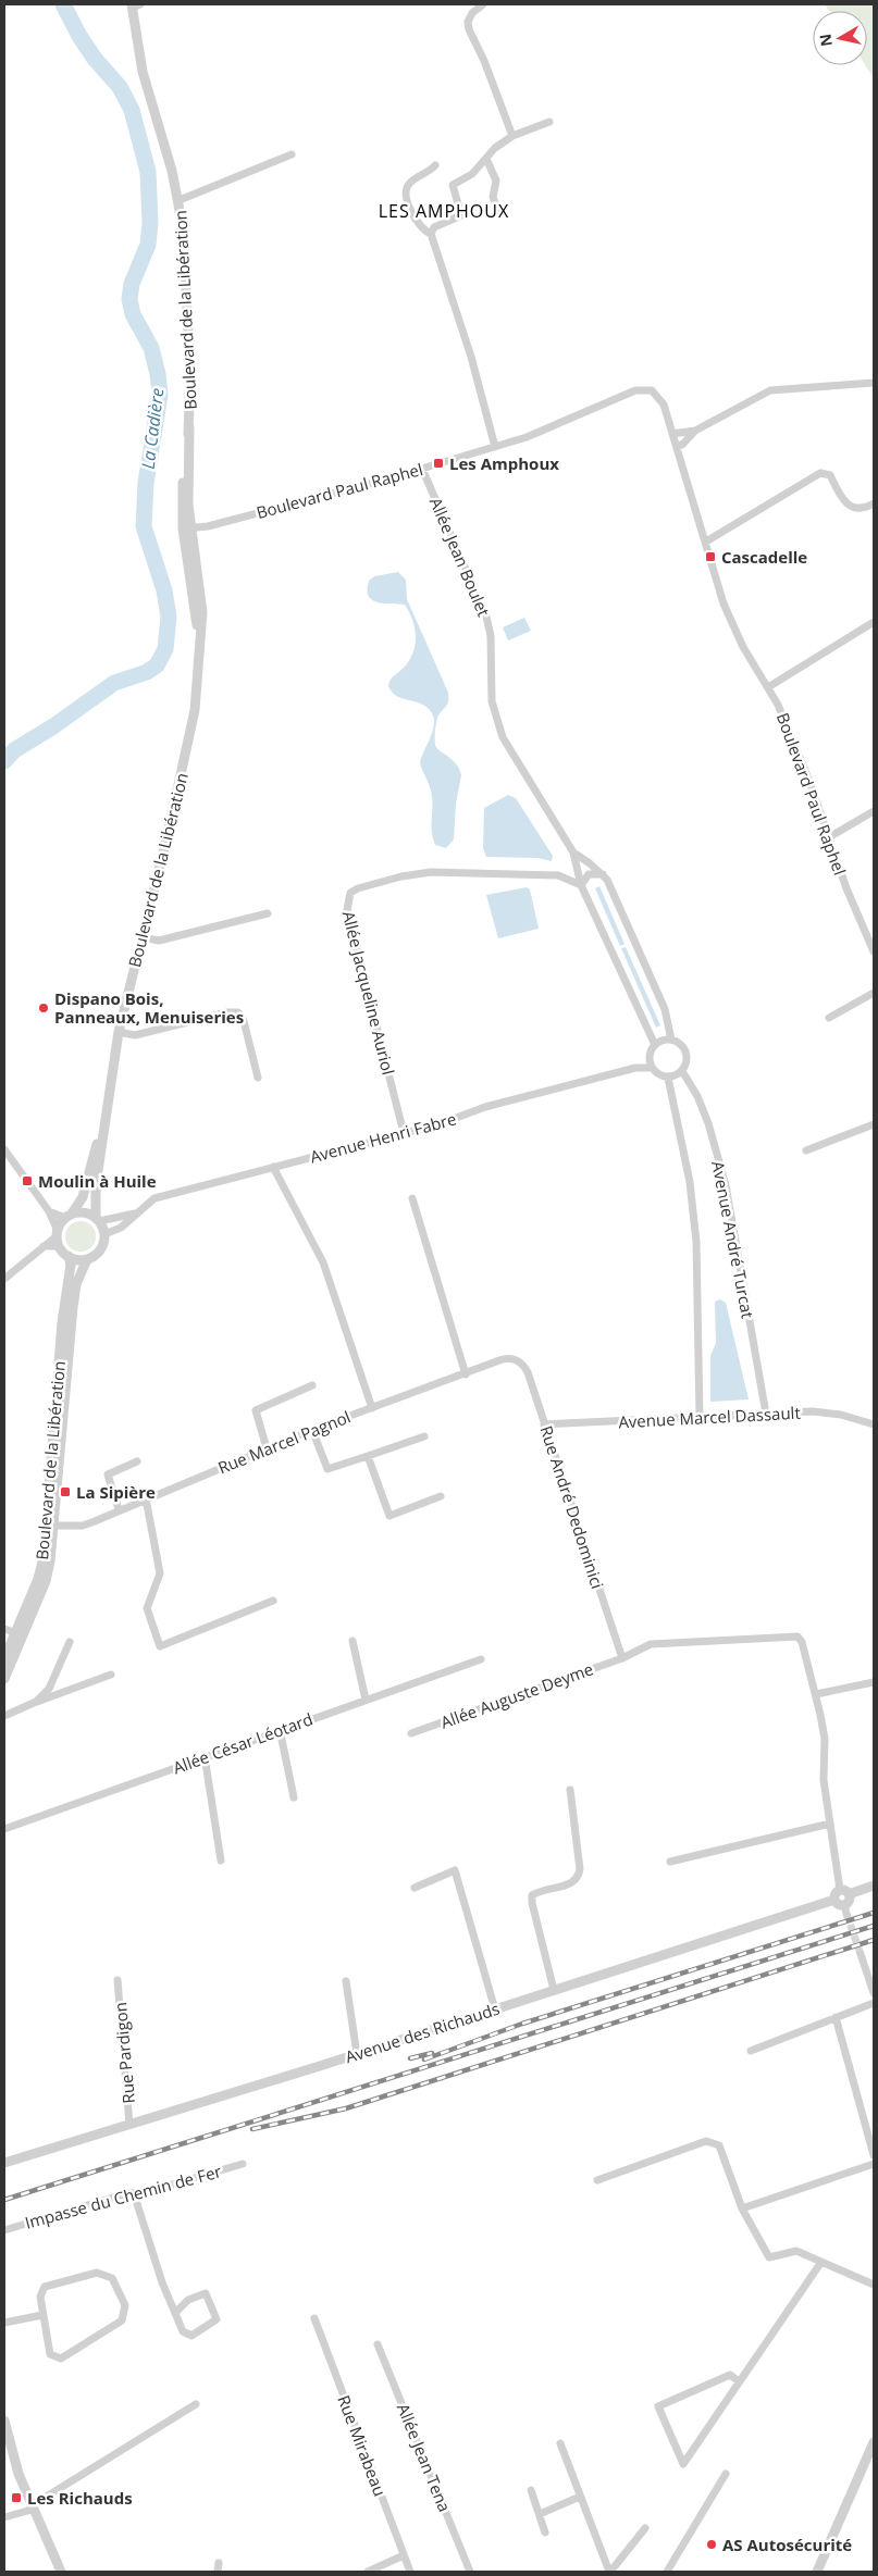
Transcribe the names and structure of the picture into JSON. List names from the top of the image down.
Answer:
{
  "streets": {
    "street": [
      "Boulevard de la Libération",
      "Boulevard Paul Raphel",
      "Allée Jean Boulet",
      "Allée Jacqueline Auriol",
      "Avenue Henri Fabre",
      "Avenue André Turcat",
      "Avenue Marcel Dassault",
      "Rue Marcel Pagnol",
      "Rue André Dedominici",
      "Allée Auguste Deyme",
      "Allée César Léotard",
      "Avenue des Richauds",
      "Rue Pardigon",
      "Impasse du Chemin de Fer",
      "Rue Mirabeau",
      "Allée Jean Tena"
    ]
  },
  "crossings": [
    ["Boulevard de la Libération", "Boulevard Paul Raphel"],
    ["Boulevard de la Libération", "Avenue Henri Fabre"],
    ["Boulevard de la Libération", "Rue Marcel Pagnol"],
    ["Boulevard Paul Raphel", "Allée Jean Boulet"],
    ["Allée Jacqueline Auriol", "Avenue Henri Fabre"],
    ["Avenue Henri Fabre", "Avenue André Turcat"],
    ["Avenue André Turcat", "Avenue Marcel Dassault"],
    ["Avenue Marcel Dassault", "Rue André Dedominici"],
    ["Rue Marcel Pagnol", "Rue André Dedominici"],
    ["Rue André Dedominici", "Allée Auguste Deyme"],
    ["Avenue des Richauds", "Rue Pardigon"]
  ],
  "districts": ["LES AMPHOUX"],
  "water": ["La Cadière"],
  "places": {
    "transit": [
      "Les Amphoux",
      "Cascadelle",
      "Moulin à Huile",
      "La Sipière",
      "Les Richauds"
    ],
    "other": ["Dispano Bois, Panneaux, Menuiseries", "AS Autosécurité"]
  },
  "north": "left"
}
